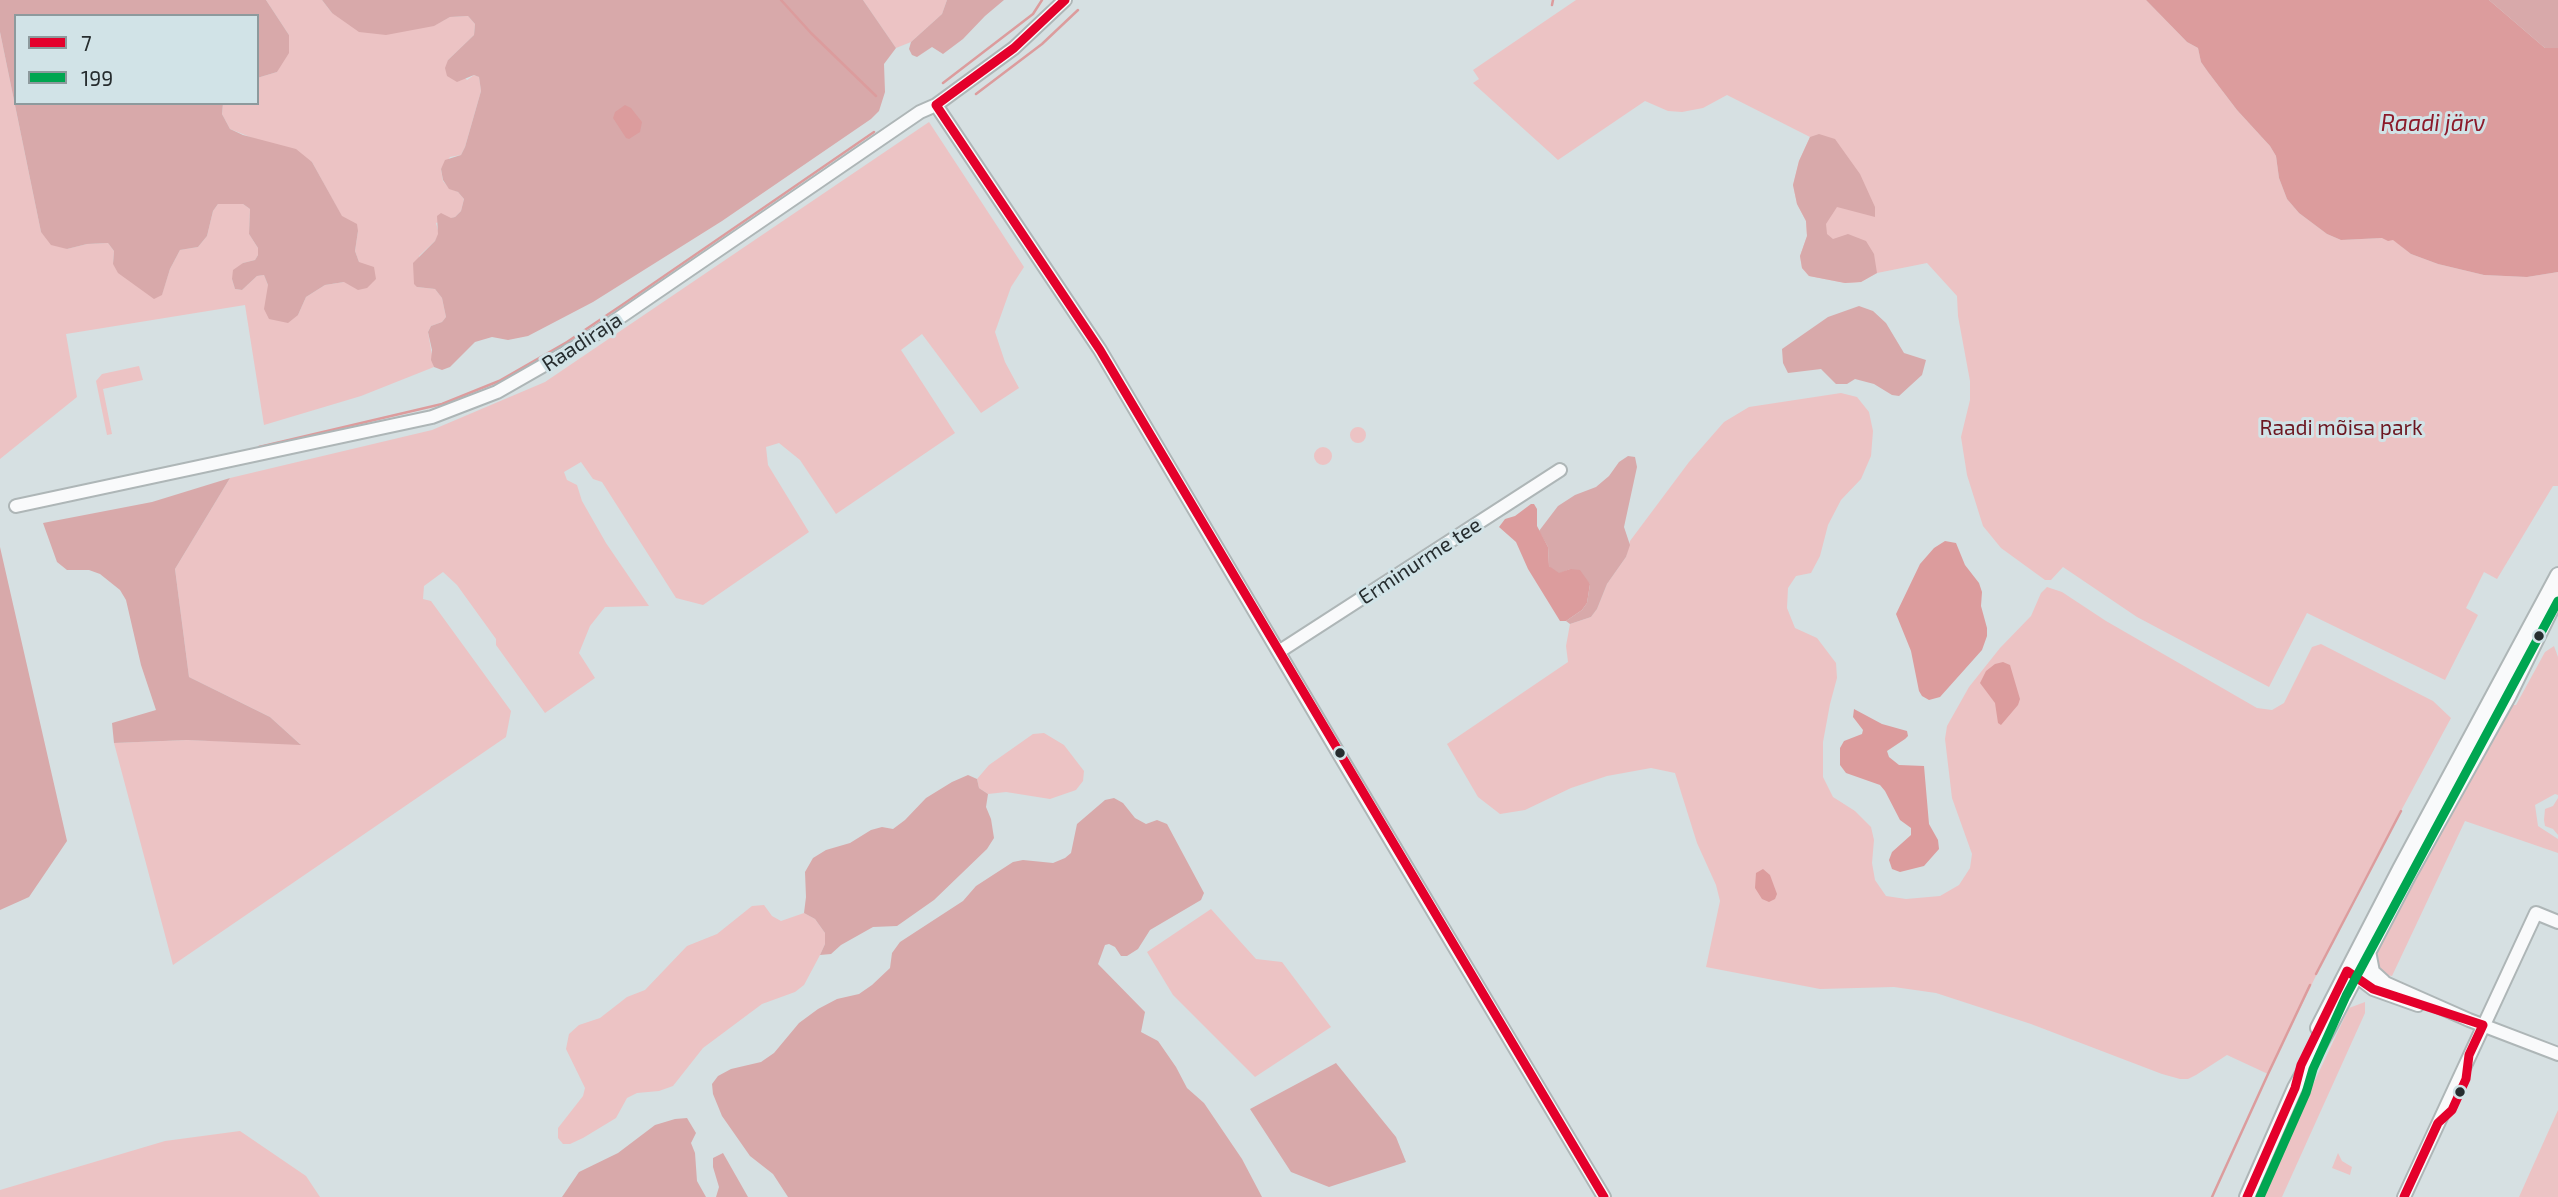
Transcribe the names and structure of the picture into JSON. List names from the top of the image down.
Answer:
{
  "streets": {
    "street": ["Raadiraja", "Erminurme tee"]
  },
  "water": ["Raadi järv"],
  "parks": ["Raadi mõisa park"],
  "lines": ["transit line 7", "transit line 199"],
  "legend": ["7", "199"]
}
